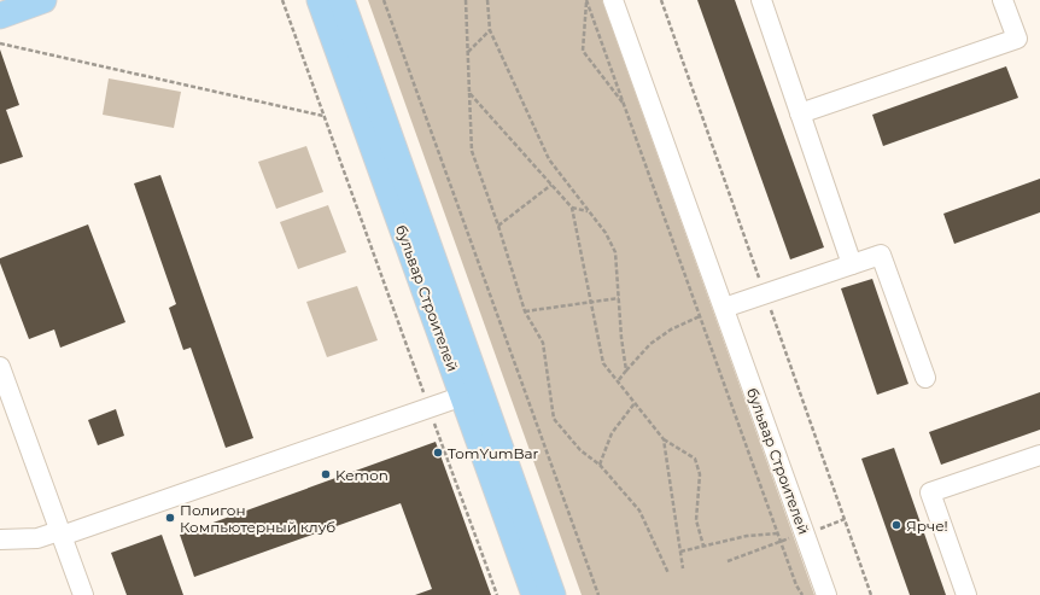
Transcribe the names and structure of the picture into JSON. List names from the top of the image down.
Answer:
{
  "streets": {
    "main road": ["бульвар Строителей"]
  },
  "places": [
    "TomYumBar",
    "Kemon",
    "Полигон Компьютерный клуб",
    "Ярче!"
  ]
}
